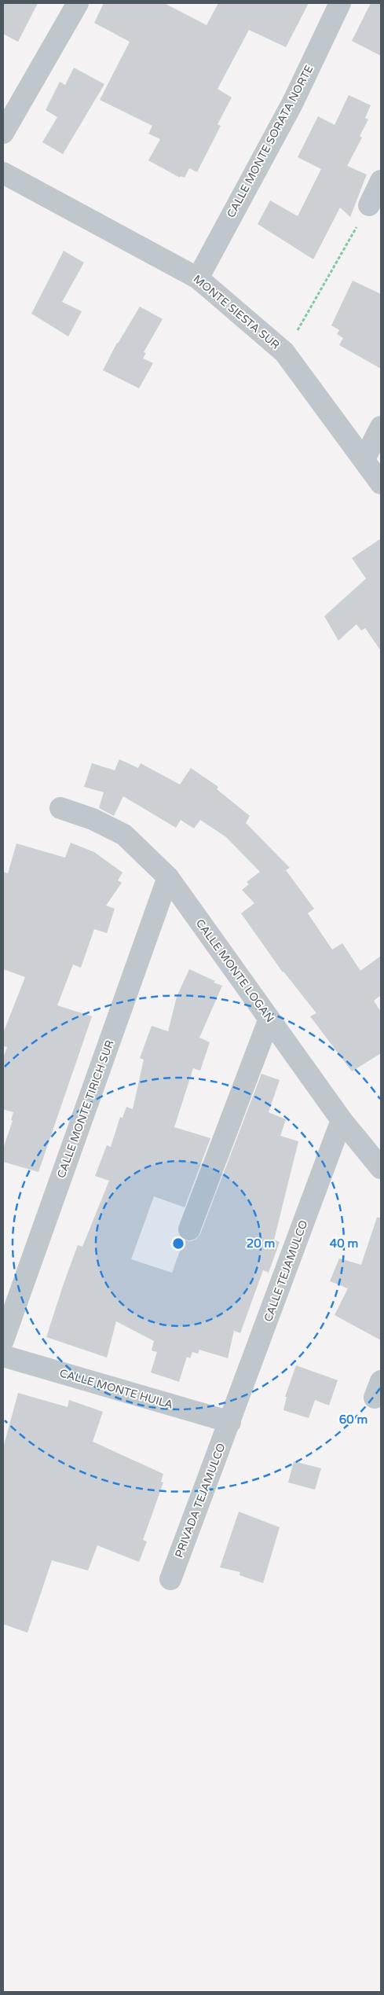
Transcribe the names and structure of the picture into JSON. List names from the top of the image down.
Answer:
{
  "streets": {
    "street": [
      "CALLE MONTE SORATA NORTE",
      "MONTE SIESTA SUR",
      "CALLE MONTE LOGAN",
      "CALLE MONTE TIRICH SUR",
      "CALLE TEJAMULCO",
      "CALLE MONTE HUILA",
      "PRIVADA TEJAMULCO"
    ]
  },
  "crossings": [
    ["CALLE MONTE SORATA NORTE", "MONTE SIESTA SUR"],
    ["CALLE MONTE LOGAN", "CALLE MONTE TIRICH SUR"],
    ["CALLE MONTE LOGAN", "CALLE TEJAMULCO"],
    ["CALLE TEJAMULCO", "CALLE MONTE HUILA"],
    ["CALLE TEJAMULCO", "PRIVADA TEJAMULCO"],
    ["CALLE MONTE HUILA", "PRIVADA TEJAMULCO"]
  ],
  "rings": ["20 m", "40 m", "60 m"]
}
